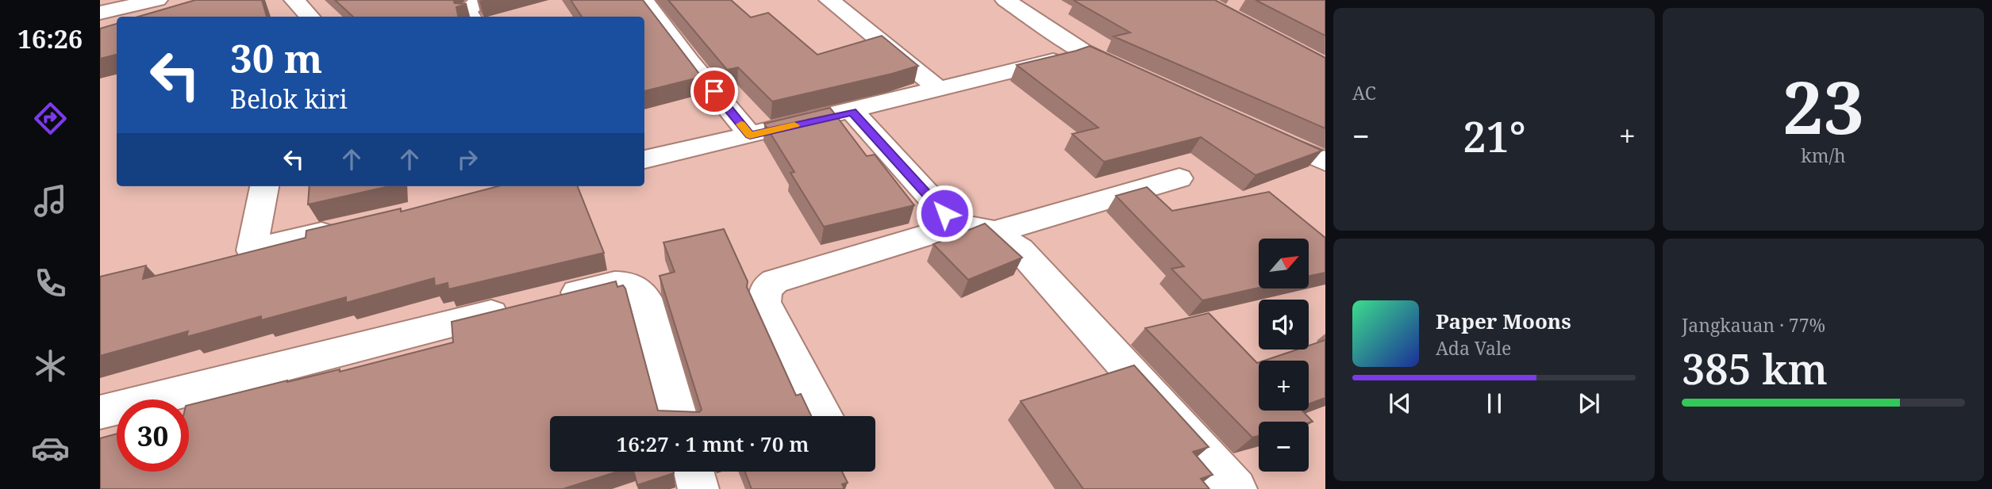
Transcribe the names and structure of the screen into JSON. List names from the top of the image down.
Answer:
{
  "north": "top right",
  "page": {
    "tabs": "16:26",
    "tile": [
      "AC",
      ["23", "km/h"],
      ["Jangkauan · 77%", "385 km"]
    ],
    "turn": ["30 m", "Belok kiri"],
    "heat": ["−", "21°", "+"],
    "map_buttons": ["+", "−"],
    "song": ["Paper Moons", "Ada Vale"],
    "limit": "30",
    "trip": "16:27 · 1 mnt · 70 m"
  }
}
